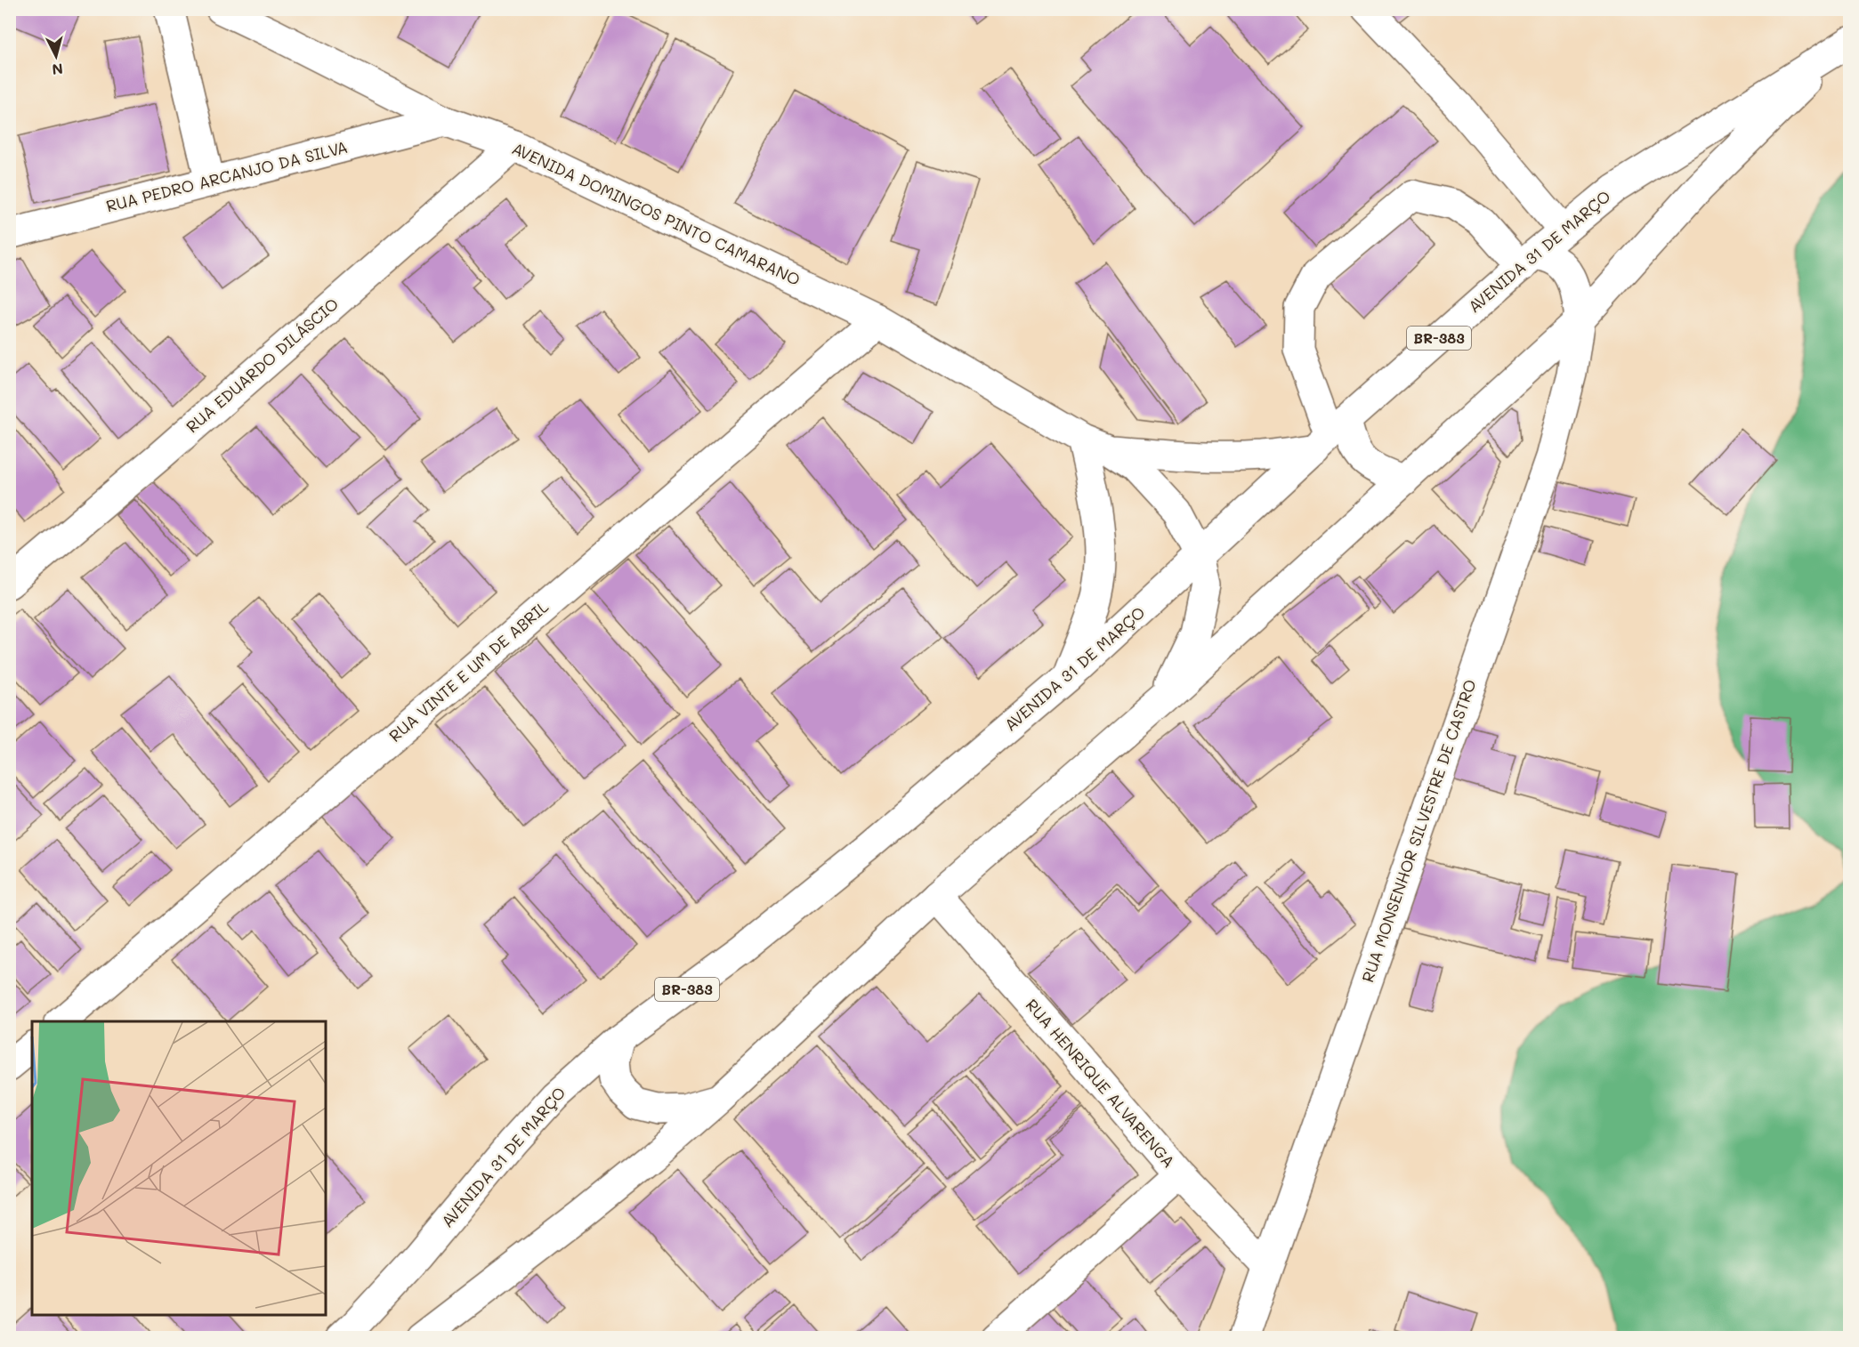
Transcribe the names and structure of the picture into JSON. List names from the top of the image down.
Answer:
{
  "streets": {
    "main road": [
      "RUA PEDRO ARCANJO DA SILVA",
      "AVENIDA DOMINGOS PINTO CAMARANO",
      "AVENIDA 31 DE MARÇO",
      "BR-383",
      "RUA EDUARDO DILÁSCIO",
      "RUA VINTE E UM DE ABRIL",
      "RUA MONSENHOR SILVESTRE DE CASTRO",
      "RUA HENRIQUE ALVARENGA"
    ]
  },
  "crossings": [
    ["RUA PEDRO ARCANJO DA SILVA", "AVENIDA DOMINGOS PINTO CAMARANO"],
    ["AVENIDA DOMINGOS PINTO CAMARANO", "AVENIDA 31 DE MARÇO"],
    ["AVENIDA DOMINGOS PINTO CAMARANO", "RUA EDUARDO DILÁSCIO"],
    ["AVENIDA DOMINGOS PINTO CAMARANO", "RUA VINTE E UM DE ABRIL"],
    ["AVENIDA 31 DE MARÇO", "RUA MONSENHOR SILVESTRE DE CASTRO"],
    ["AVENIDA 31 DE MARÇO", "RUA HENRIQUE ALVARENGA"],
    ["RUA MONSENHOR SILVESTRE DE CASTRO", "RUA HENRIQUE ALVARENGA"]
  ],
  "north": "bottom"
}
